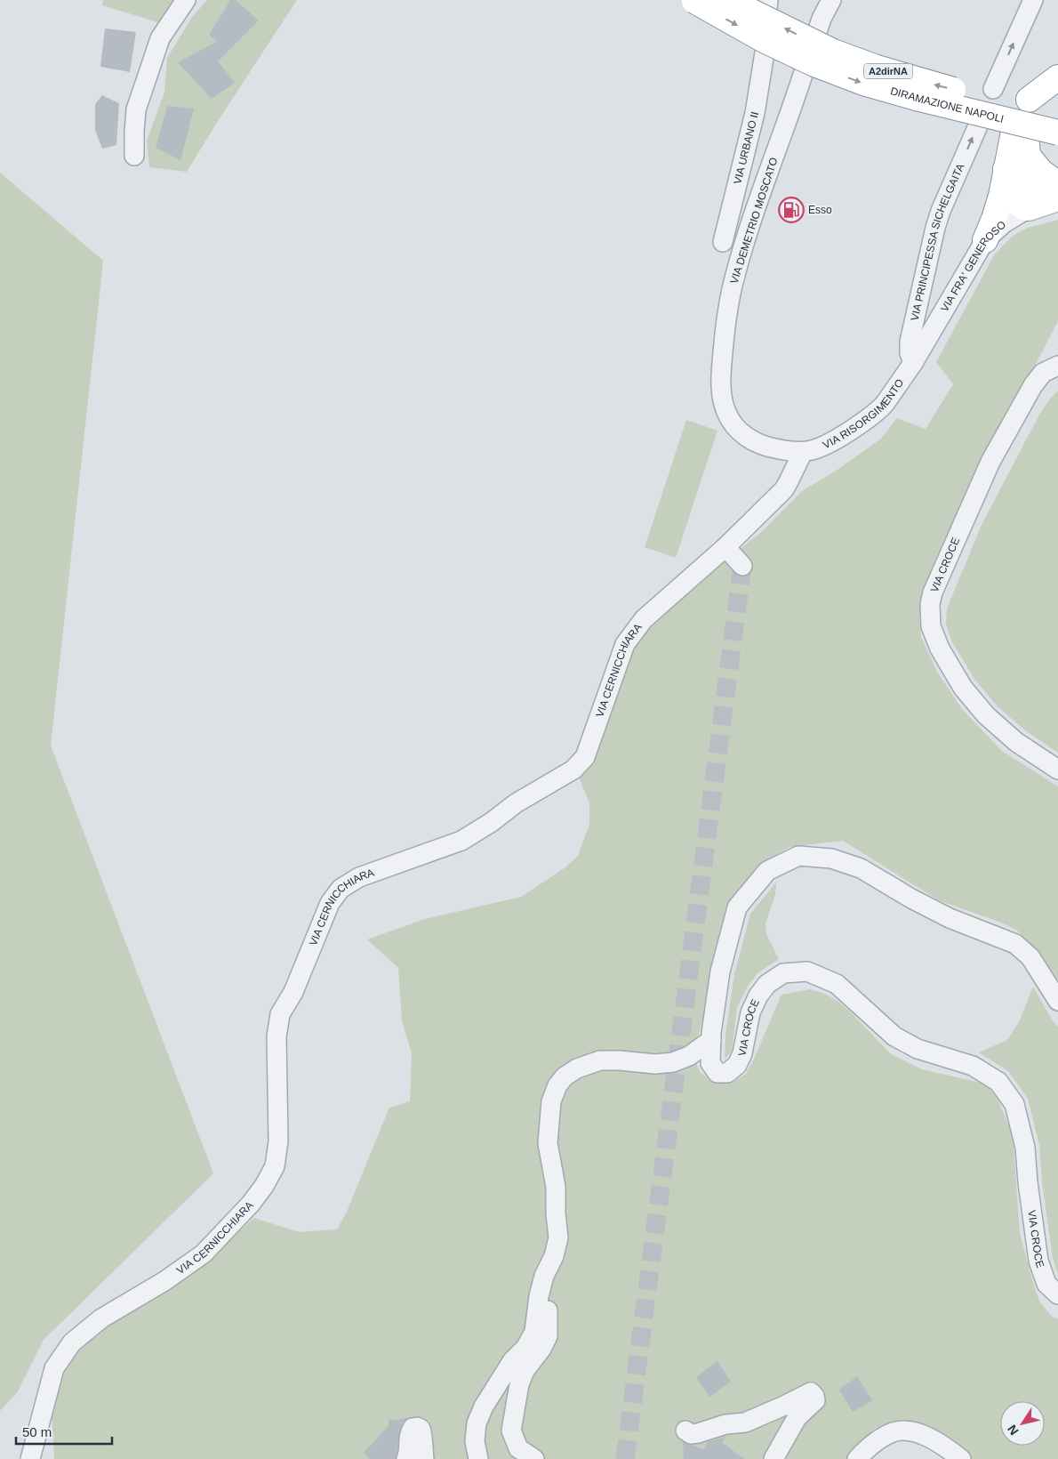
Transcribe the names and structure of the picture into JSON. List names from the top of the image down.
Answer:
{
  "streets": {
    "main road": ["A2dirNA", "DIRAMAZIONE NAPOLI", "VIA FRA' GENEROSO"],
    "street": [
      "VIA URBANO II",
      "VIA DEMETRIO MOSCATO",
      "VIA PRINCIPESSA SICHELGAITA",
      "VIA RISORGIMENTO",
      "VIA CROCE",
      "VIA CERNICCHIARA"
    ]
  },
  "crossings": [
    ["VIA DEMETRIO MOSCATO", "VIA RISORGIMENTO"],
    ["VIA DEMETRIO MOSCATO", "VIA CERNICCHIARA"],
    ["VIA PRINCIPESSA SICHELGAITA", "VIA FRA' GENEROSO"],
    ["VIA PRINCIPESSA SICHELGAITA", "VIA RISORGIMENTO"],
    ["VIA FRA' GENEROSO", "VIA RISORGIMENTO"],
    ["VIA RISORGIMENTO", "VIA CERNICCHIARA"]
  ],
  "one_way": ["VIA PRINCIPESSA SICHELGAITA"],
  "places": {
    "fuel station": ["Esso"]
  },
  "scale_bar": "50 m",
  "north": "bottom left"
}
